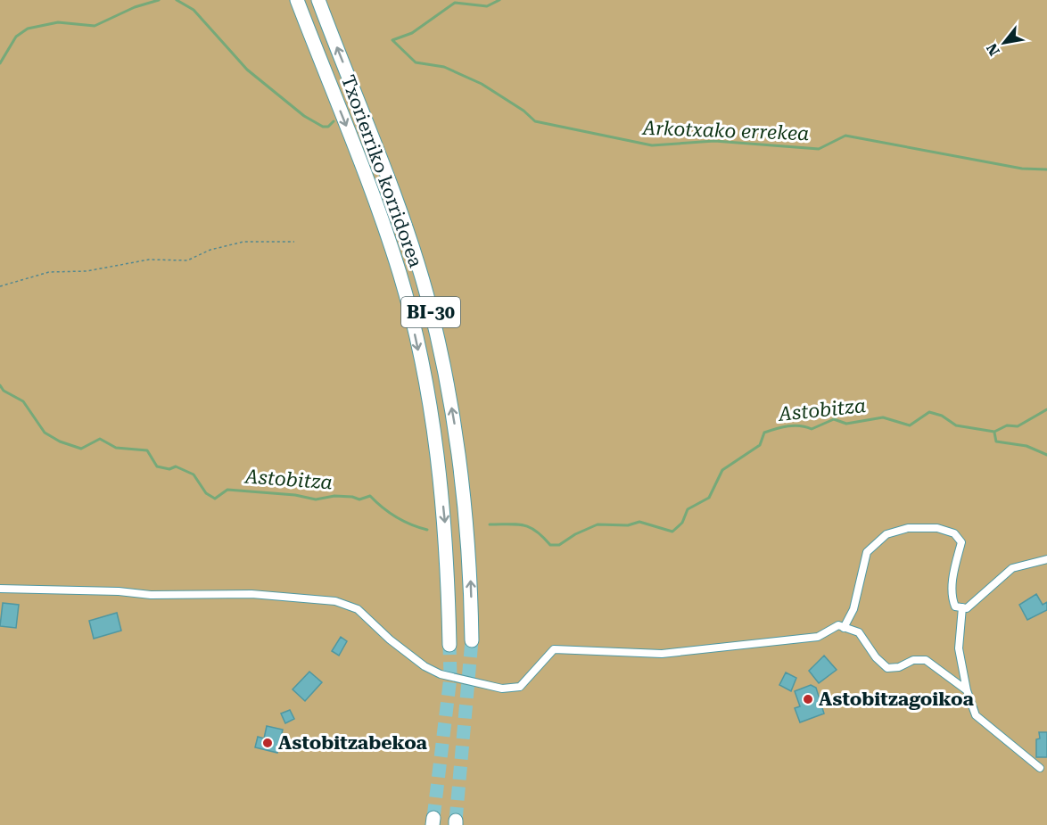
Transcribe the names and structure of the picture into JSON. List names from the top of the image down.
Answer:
{
  "streets": {
    "highway": ["Txorierriko korridorea", "BI-30"]
  },
  "water": ["Arkotxako errekea", "Astobitza"],
  "places": ["Astobitzagoikoa", "Astobitzabekoa"],
  "north": "bottom left"
}
